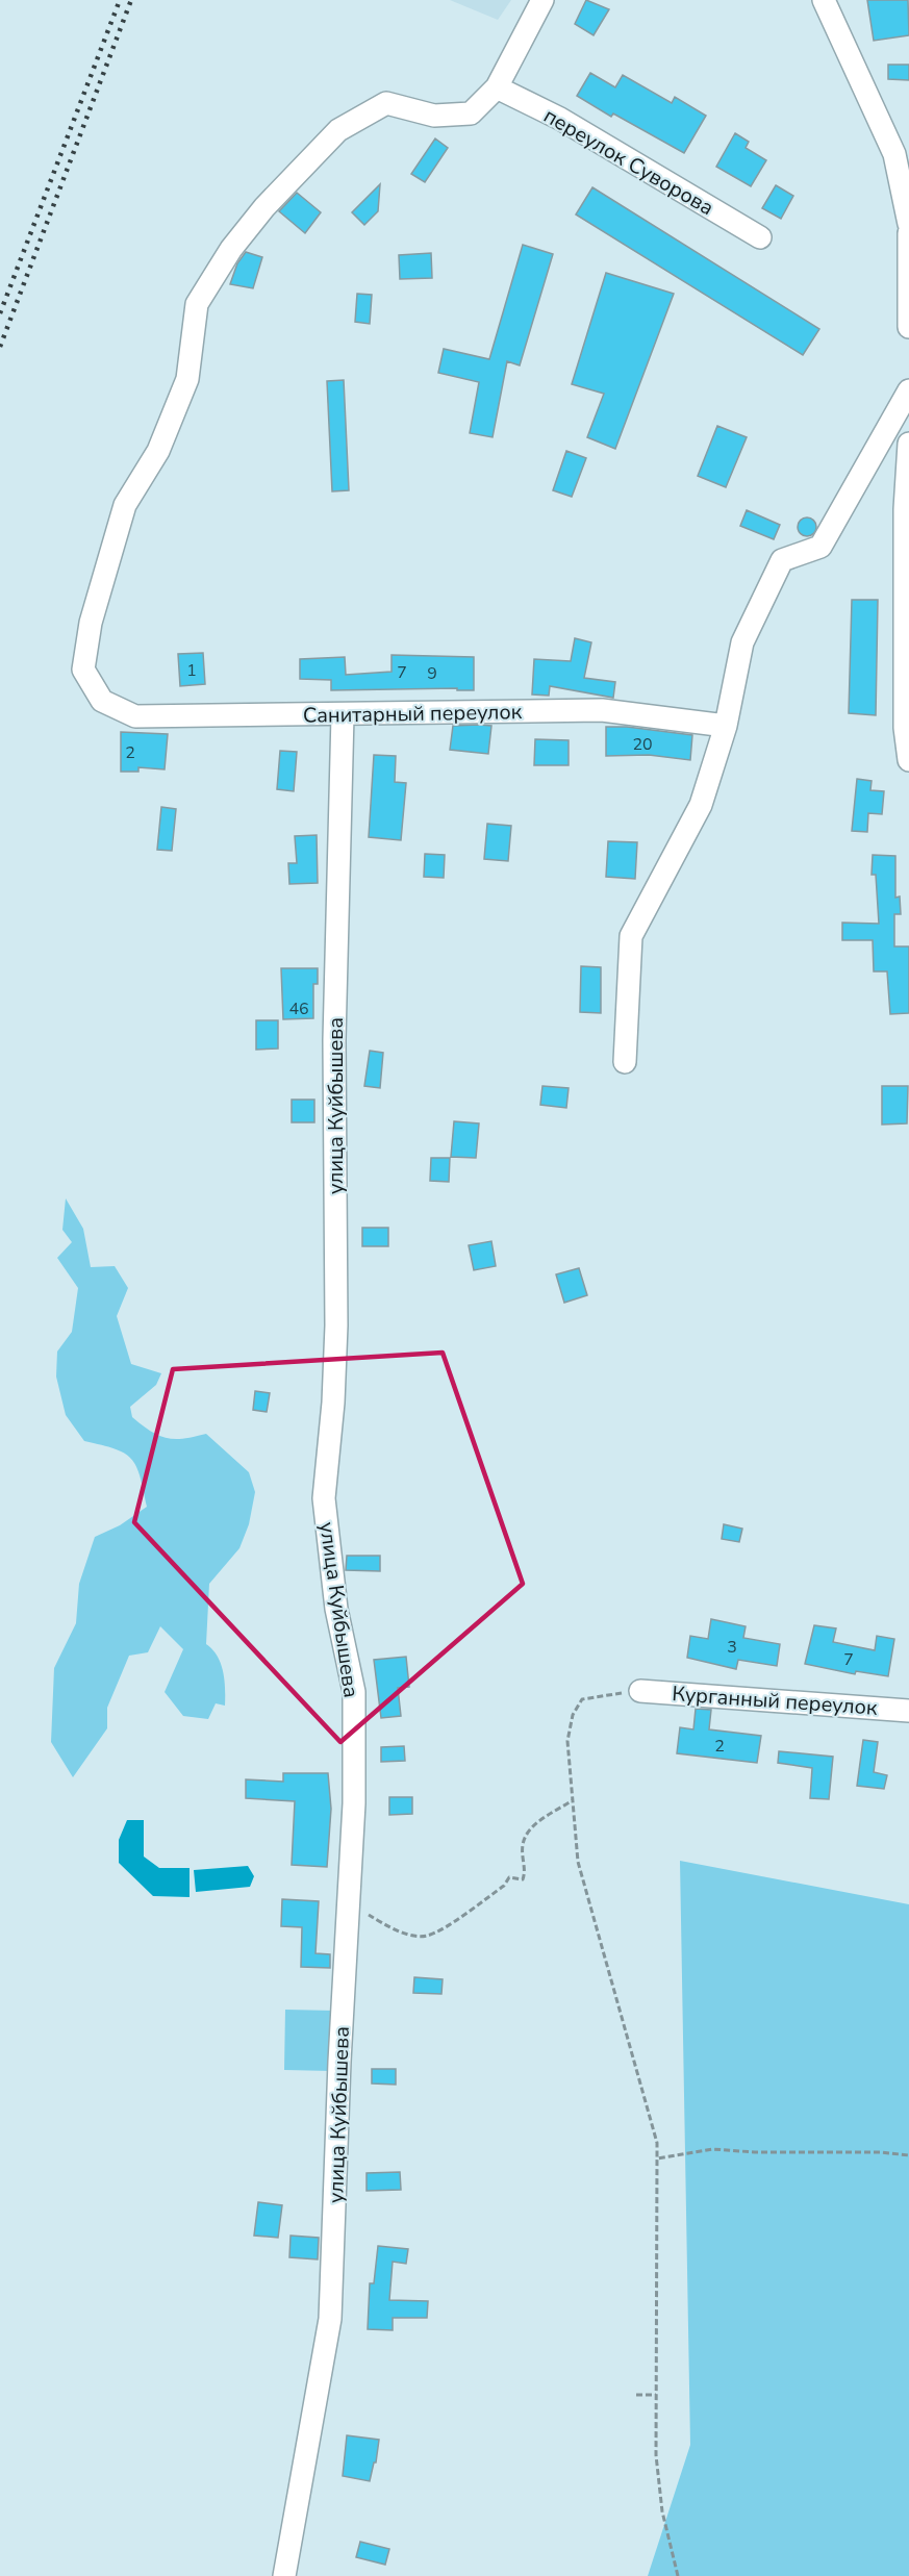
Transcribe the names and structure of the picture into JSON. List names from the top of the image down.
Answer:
{
  "streets": {
    "street": [
      "переулок Суворова",
      "Санитарный переулок",
      "улица Куйбышева",
      "Курганный переулок"
    ]
  },
  "crossings": [
    ["переулок Суворова", "Санитарный переулок"],
    ["Санитарный переулок", "улица Куйбышева"]
  ],
  "house_numbers": [
    "1",
    "7",
    "9",
    "20",
    "2",
    "46",
    "3",
    "7",
    "2"
  ]
}
